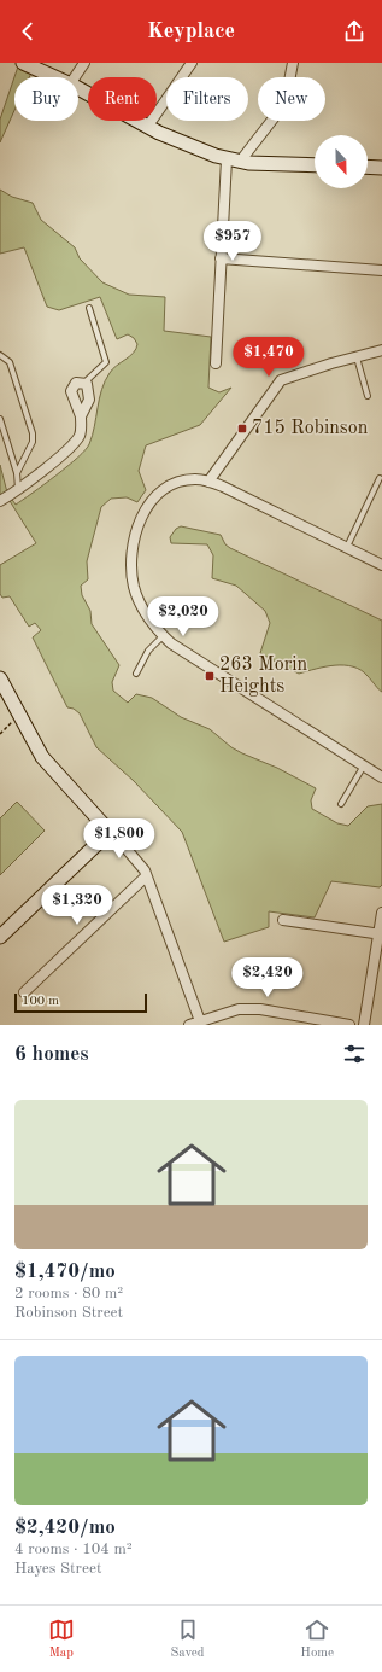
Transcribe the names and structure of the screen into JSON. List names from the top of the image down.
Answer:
{
  "places": {
    "transit": ["715 Robinson", "263 Morin Heights"]
  },
  "scale_bar": "100 m",
  "north": "bottom",
  "page": {
    "header": "Keyplace",
    "chip": [
      "Buy",
      "Rent",
      "Filters",
      "New"
    ],
    "price": [
      "$957",
      "$1,470",
      "$2,020",
      "$1,800",
      "$1,320",
      "$2,420"
    ],
    "scale": "100 m",
    "heading": "6 homes",
    "list": [
      {
        "name": "$1,470/mo",
        "note": "2 rooms · 80 m² · Robinson Street"
      },
      {
        "name": "$2,420/mo",
        "note": "4 rooms · 104 m² · Hayes Street"
      }
    ],
    "tabs": ["Map", "Saved", "Home"]
  }
}
